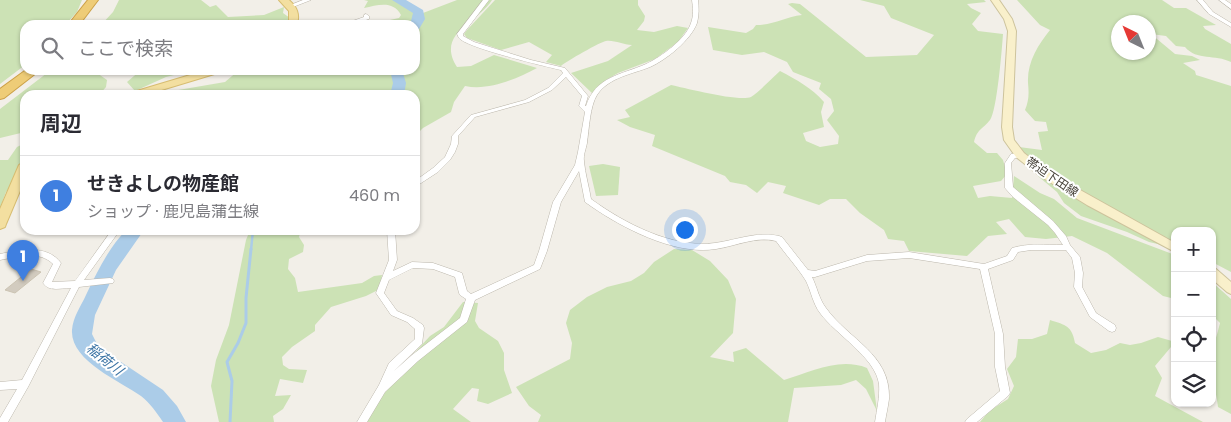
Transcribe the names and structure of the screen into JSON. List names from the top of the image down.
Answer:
{
  "streets": {
    "main road": ["帯迫下田線"]
  },
  "water": ["稲荷川"],
  "north": "top left",
  "page": {
    "search": "ここで検索",
    "heading": "周辺",
    "list": [
      {
        "mark": "1",
        "name": "せきよしの物産館",
        "note": "ショップ · 鹿児島蒲生線",
        "value": "460 m"
      }
    ],
    "map_buttons": ["+", "−"],
    "pins": "1"
  }
}
